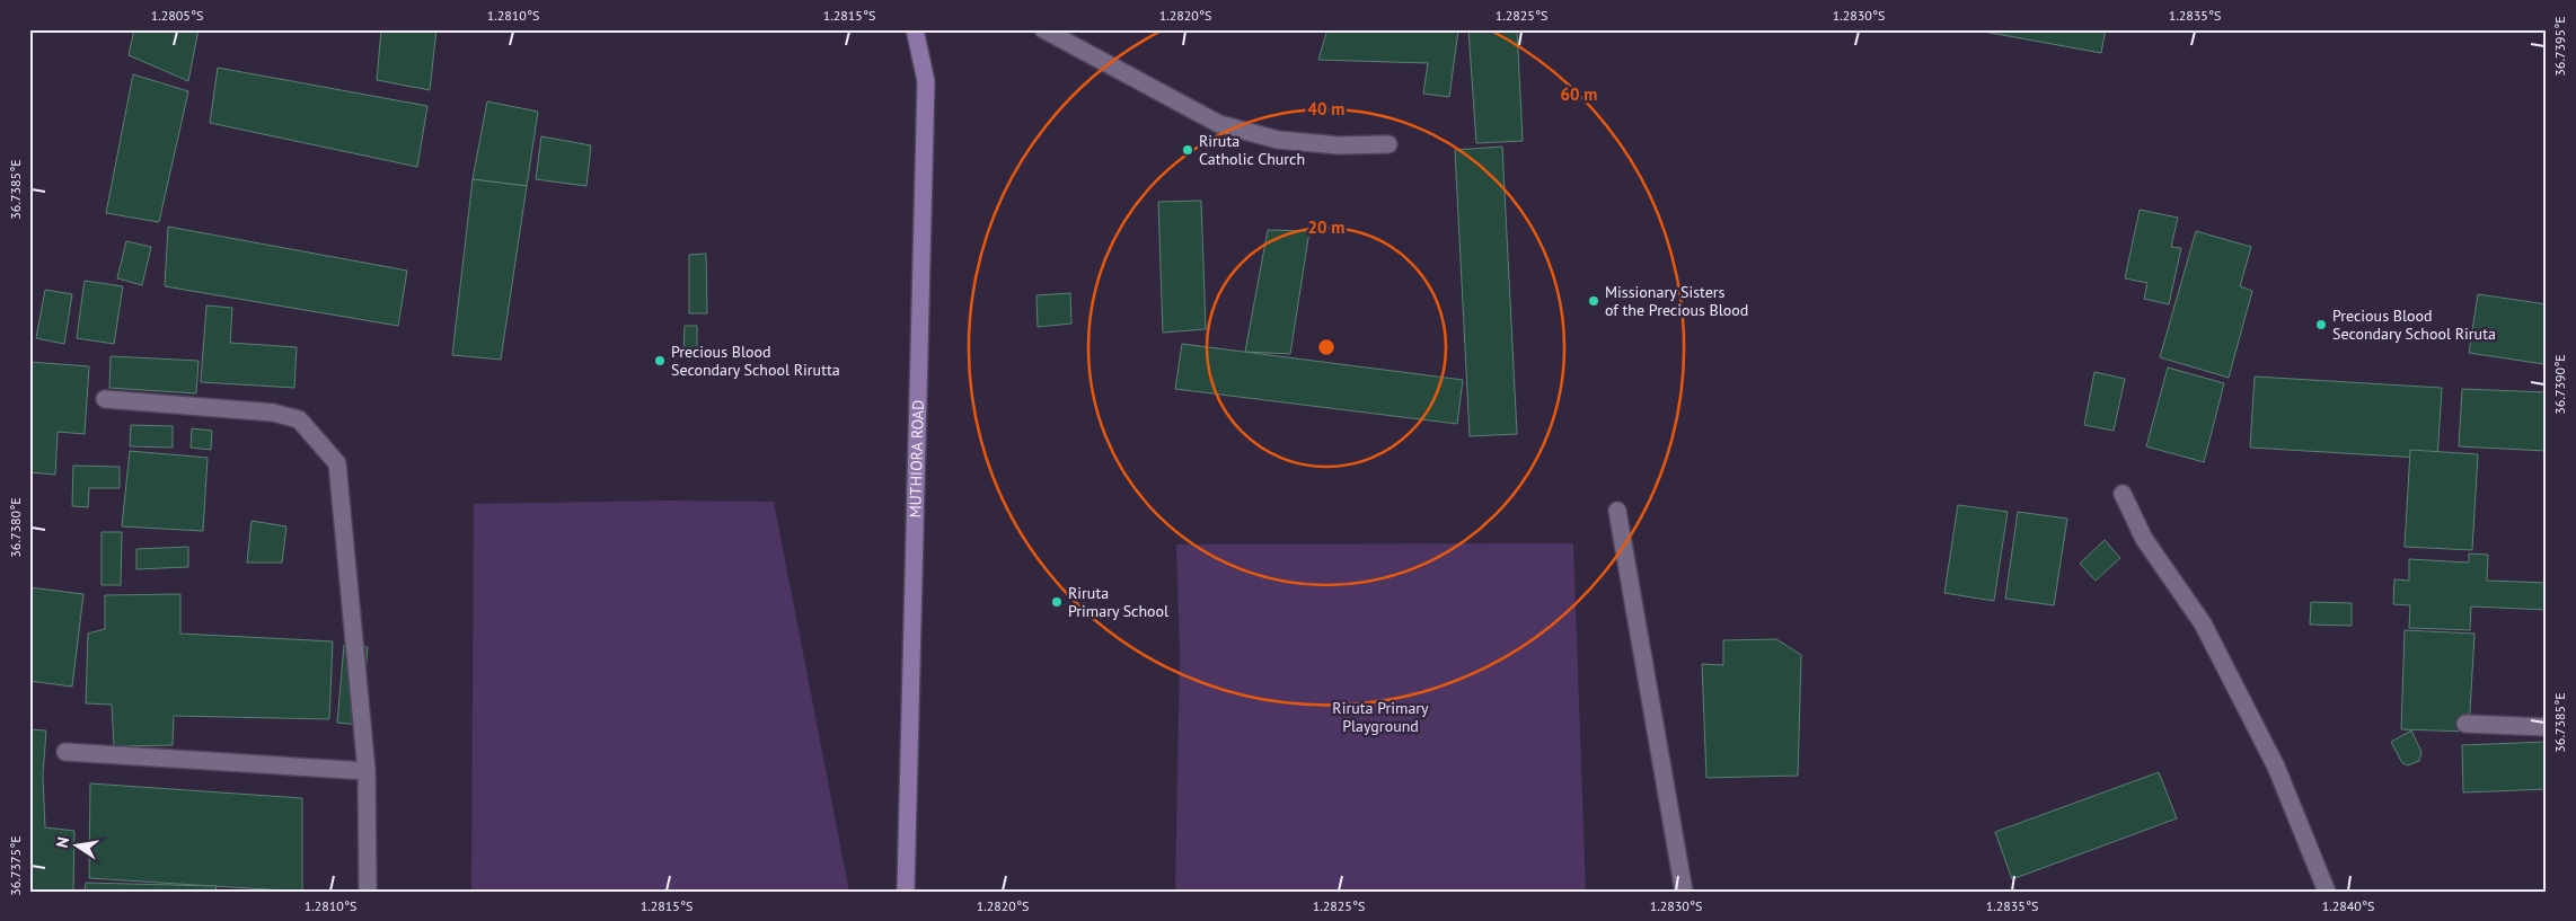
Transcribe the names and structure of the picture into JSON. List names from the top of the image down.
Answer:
{
  "streets": {
    "street": ["MUTHIORA ROAD"]
  },
  "parks": ["Riruta Primary Playground"],
  "places": [
    "Riruta Catholic Church",
    "Missionary Sisters of the Precious Blood",
    "Precious Blood Secondary School Riruta",
    "Precious Blood Secondary School Rirutta",
    "Riruta Primary School"
  ],
  "north": "left",
  "coordinates": [
    "1.2805°S",
    "1.2810°S",
    "1.2815°S",
    "1.2820°S",
    "1.2825°S",
    "1.2830°S",
    "1.2835°S",
    "36.7395°E",
    "36.7385°E",
    "36.7390°E",
    "36.7380°E",
    "36.7375°E",
    "1.2840°S"
  ],
  "rings": ["60 m", "40 m", "20 m"]
}
